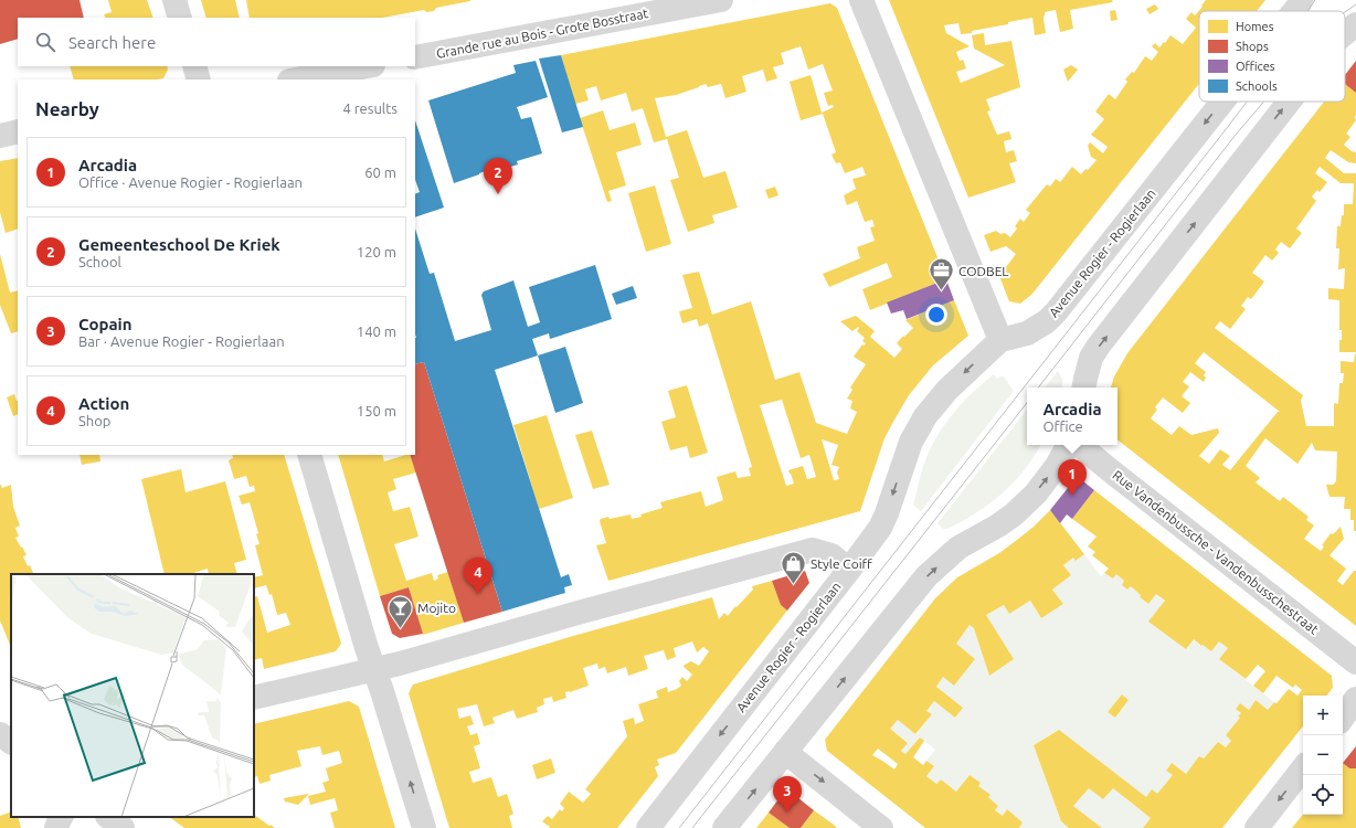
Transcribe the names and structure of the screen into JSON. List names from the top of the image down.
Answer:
{
  "streets": {
    "street": ["Grande rue au Bois - Grote Bosstraat", "Avenue Rogier - Rogierlaan", "Rue Vandenbussche - Vandenbusschestraat"]
  },
  "places": {
    "office": ["CODBEL"],
    "shop": ["Style Coiff"],
    "bar": ["Mojito"]
  },
  "legend": [
    "Homes",
    "Shops",
    "Offices",
    "Schools"
  ],
  "page": {
    "search": "Search here",
    "heading": ["Nearby", "4 results"],
    "list": [
      {
        "mark": "1",
        "name": "Arcadia",
        "note": "Office · Avenue Rogier - Rogierlaan",
        "value": "60 m"
      },
      {
        "mark": "2",
        "name": "Gemeenteschool De Kriek",
        "note": "School",
        "value": "120 m"
      },
      {
        "mark": "3",
        "name": "Copain",
        "note": "Bar · Avenue Rogier - Rogierlaan",
        "value": "140 m"
      },
      {
        "mark": "4",
        "name": "Action",
        "note": "Shop",
        "value": "150 m"
      }
    ],
    "pins": [
      "2",
      "1",
      "4",
      "3"
    ],
    "popup": ["Arcadia", "Office"],
    "map_buttons": ["+", "−"]
  }
}
